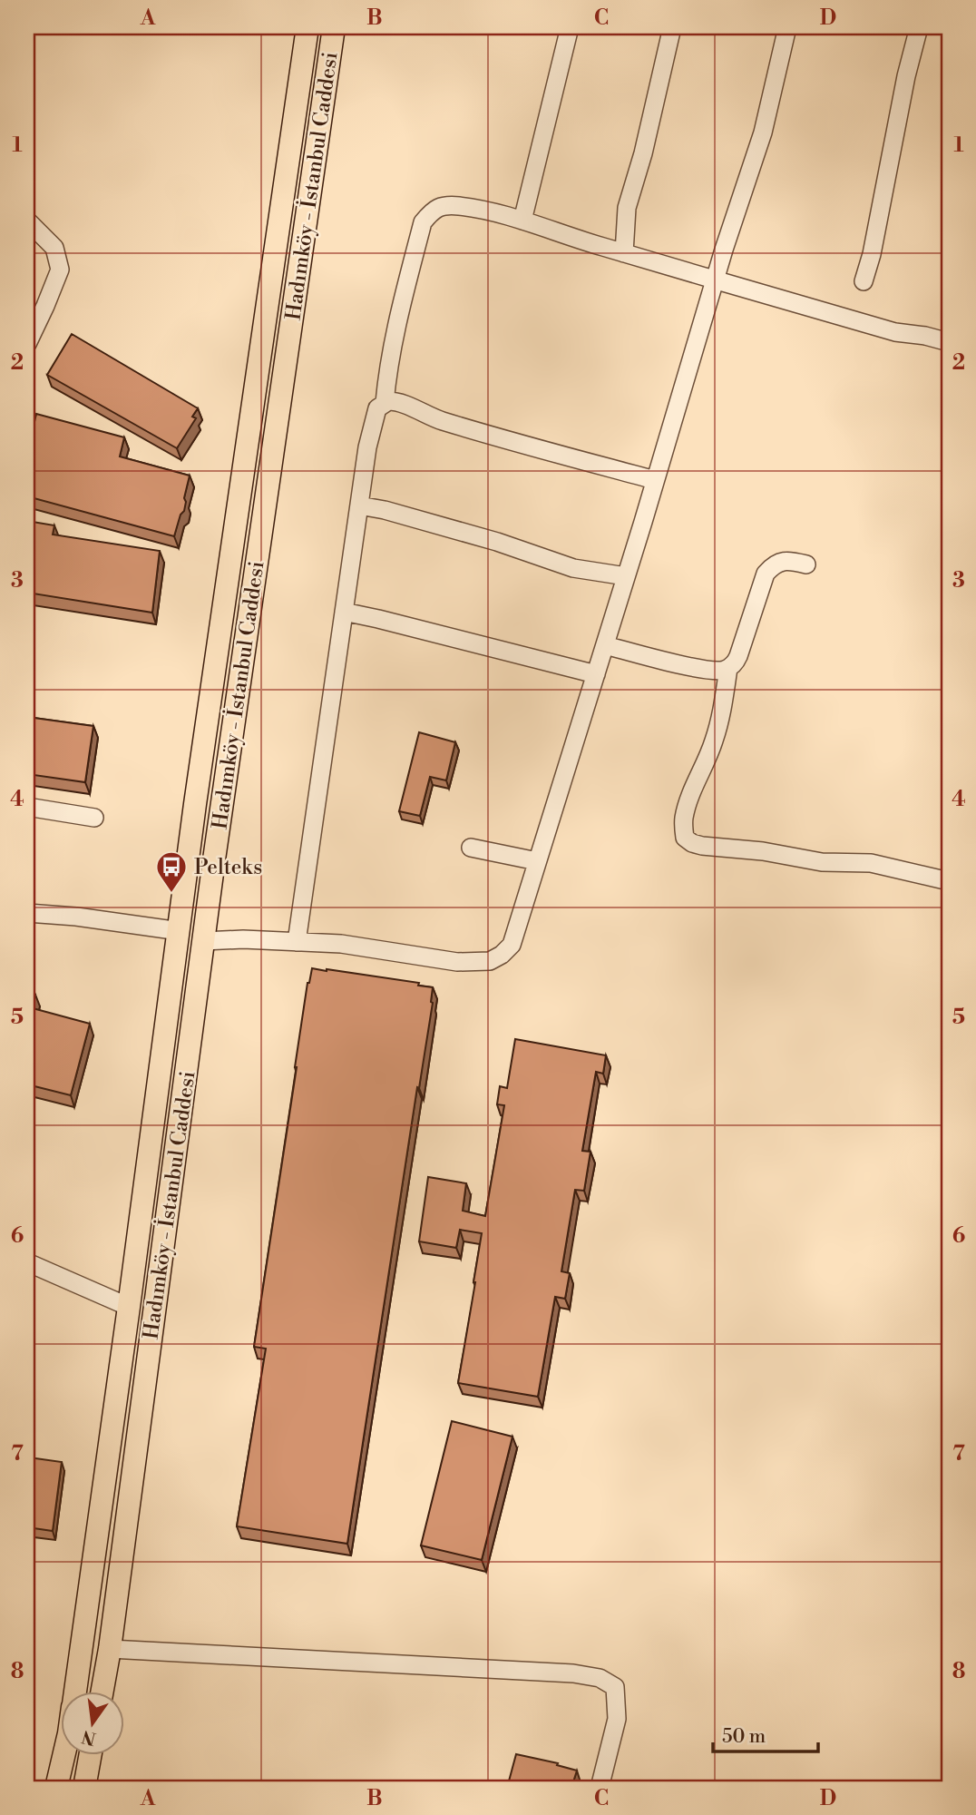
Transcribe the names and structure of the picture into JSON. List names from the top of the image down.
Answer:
{
  "streets": {
    "main road": ["Hadımköy - İstanbul Caddesi"]
  },
  "places": {
    "bus stop": ["Pelteks"]
  },
  "scale_bar": "50 m",
  "north": "bottom",
  "grid": {
    "columns": [
      "A",
      "B",
      "C",
      "D"
    ],
    "rows": [
      "1",
      "2",
      "3",
      "4",
      "5",
      "6",
      "7",
      "8"
    ]
  }
}
